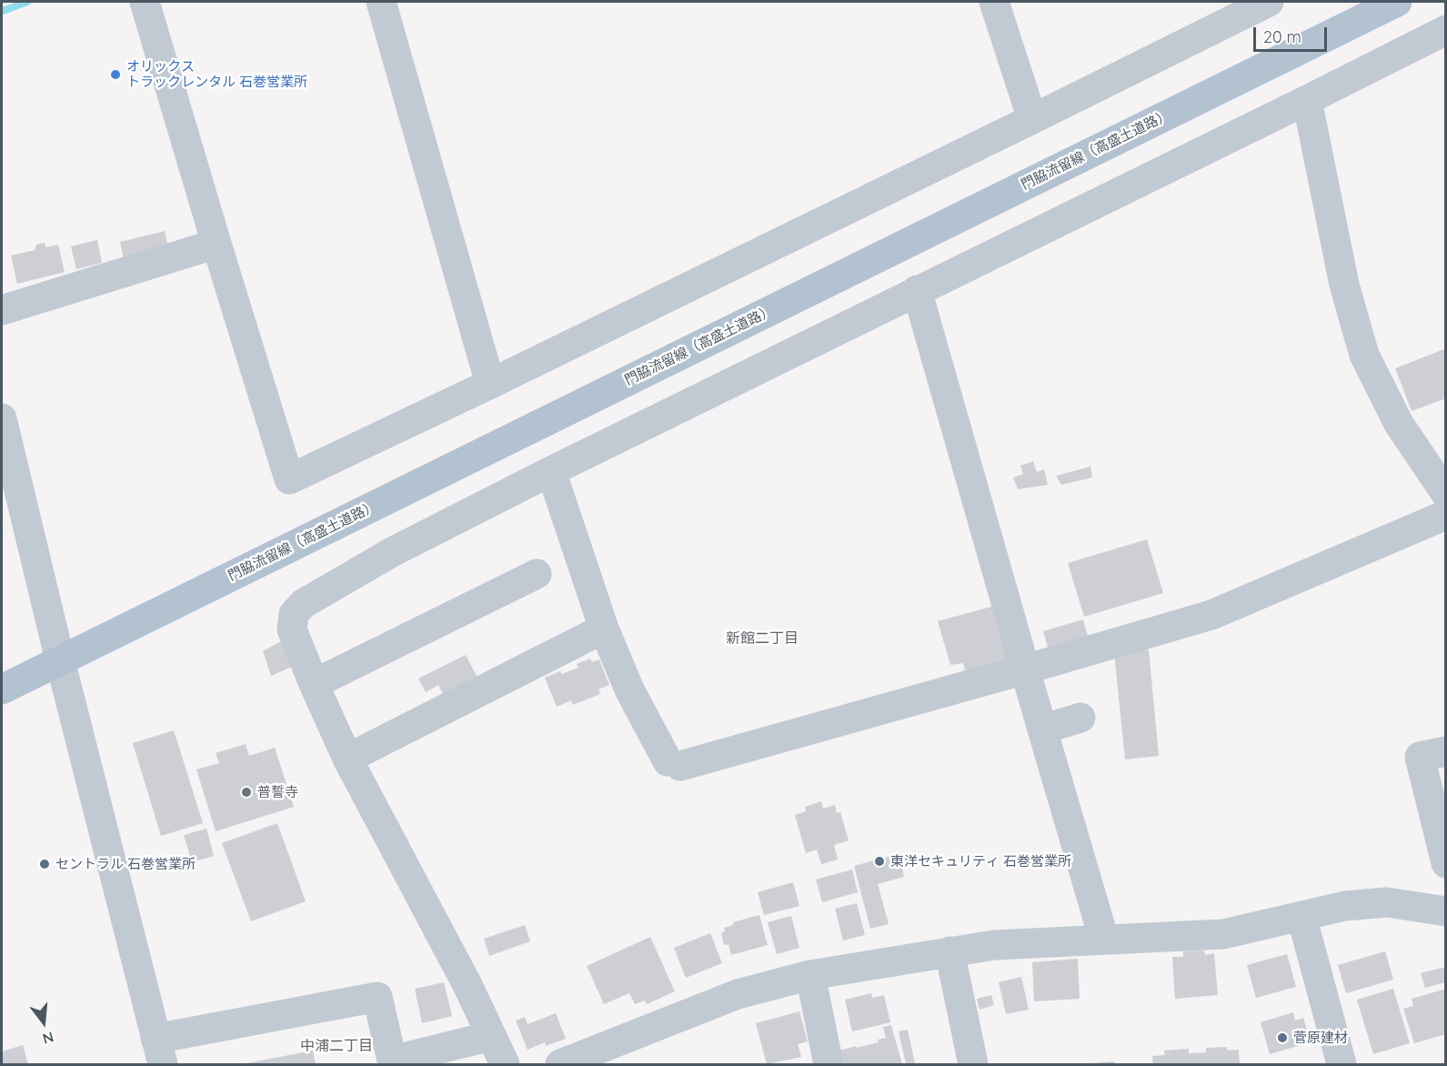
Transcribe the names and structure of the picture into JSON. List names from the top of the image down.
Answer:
{
  "streets": {
    "main road": ["門脇流留線（高盛土道路）"]
  },
  "districts": ["新館二丁目", "中浦二丁目"],
  "places": [
    "オリックス トラックレンタル 石巻営業所",
    "普誓寺",
    "東洋セキュリティ 石巻営業所",
    "セントラル 石巻営業所",
    "菅原建材"
  ],
  "scale_bar": "20 m",
  "north": "bottom"
}
